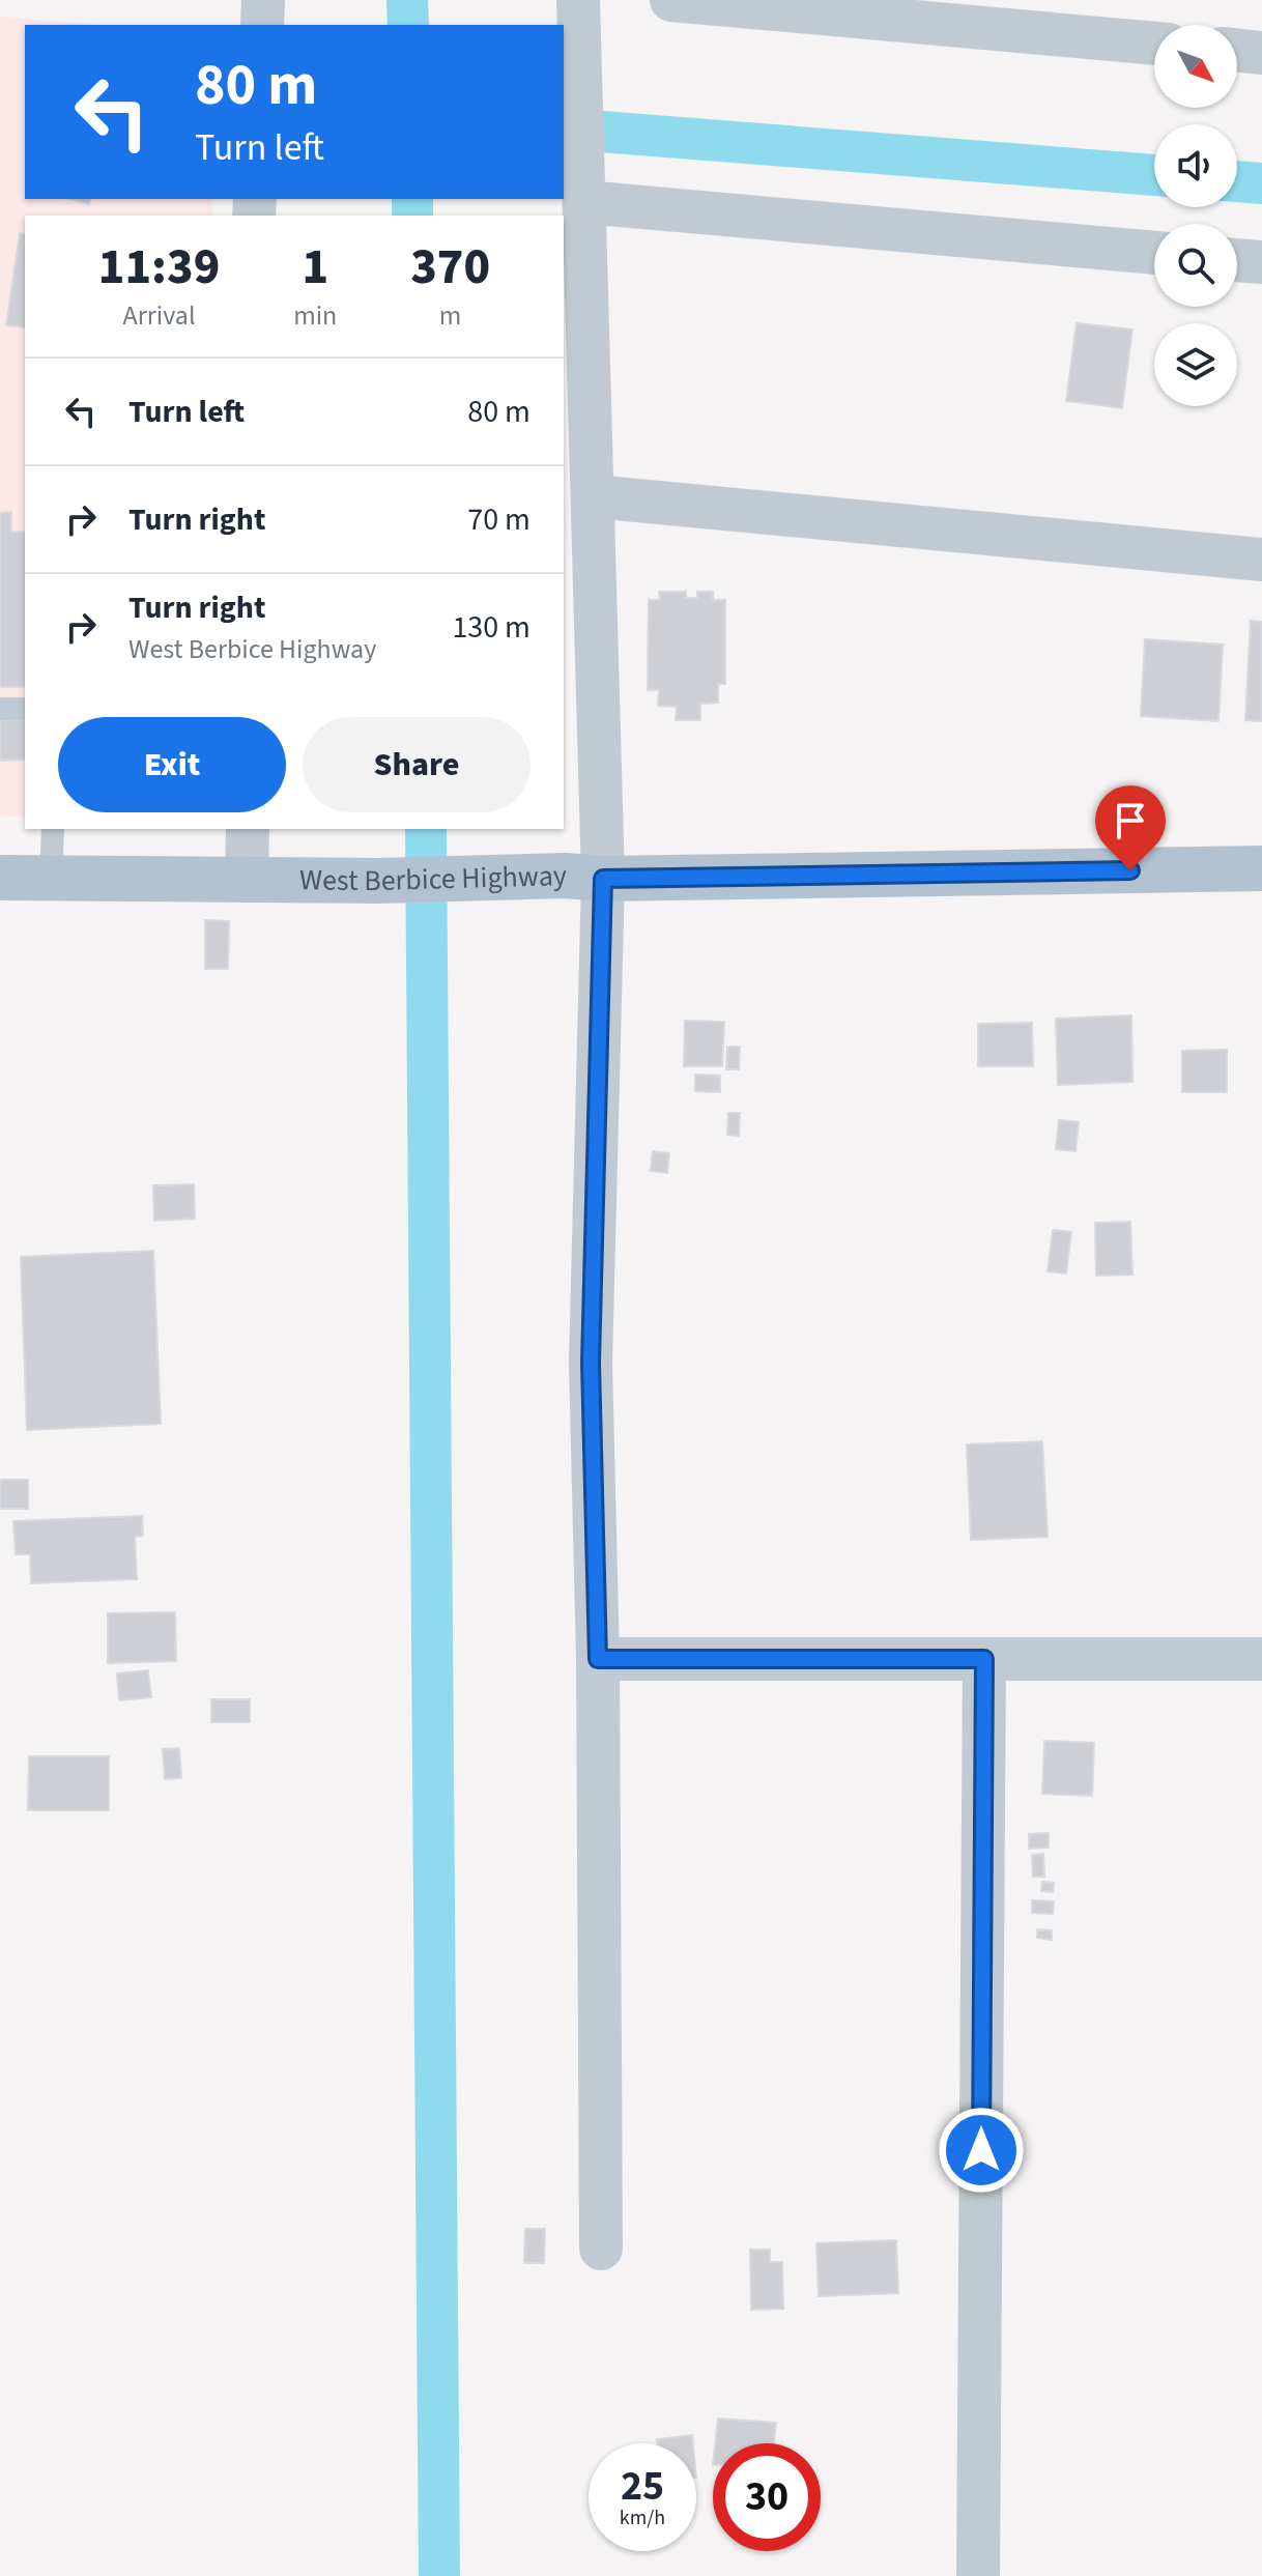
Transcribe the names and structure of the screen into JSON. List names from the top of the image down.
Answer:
{
  "streets": {
    "main road": ["West Berbice Highway"]
  },
  "north": "bottom right",
  "page": {
    "turn": ["80 m", "Turn left"],
    "eta": [
      "11:39",
      "Arrival",
      "1",
      "min",
      "370",
      "m"
    ],
    "list": [
      {
        "name": "Turn left",
        "value": "80 m"
      },
      {
        "name": "Turn right",
        "value": "70 m"
      },
      {
        "name": "Turn right",
        "note": "West Berbice Highway",
        "value": "130 m"
      }
    ],
    "buttons": ["Exit", "Share"],
    "speed": "25 km/h",
    "limit": "30"
  }
}
